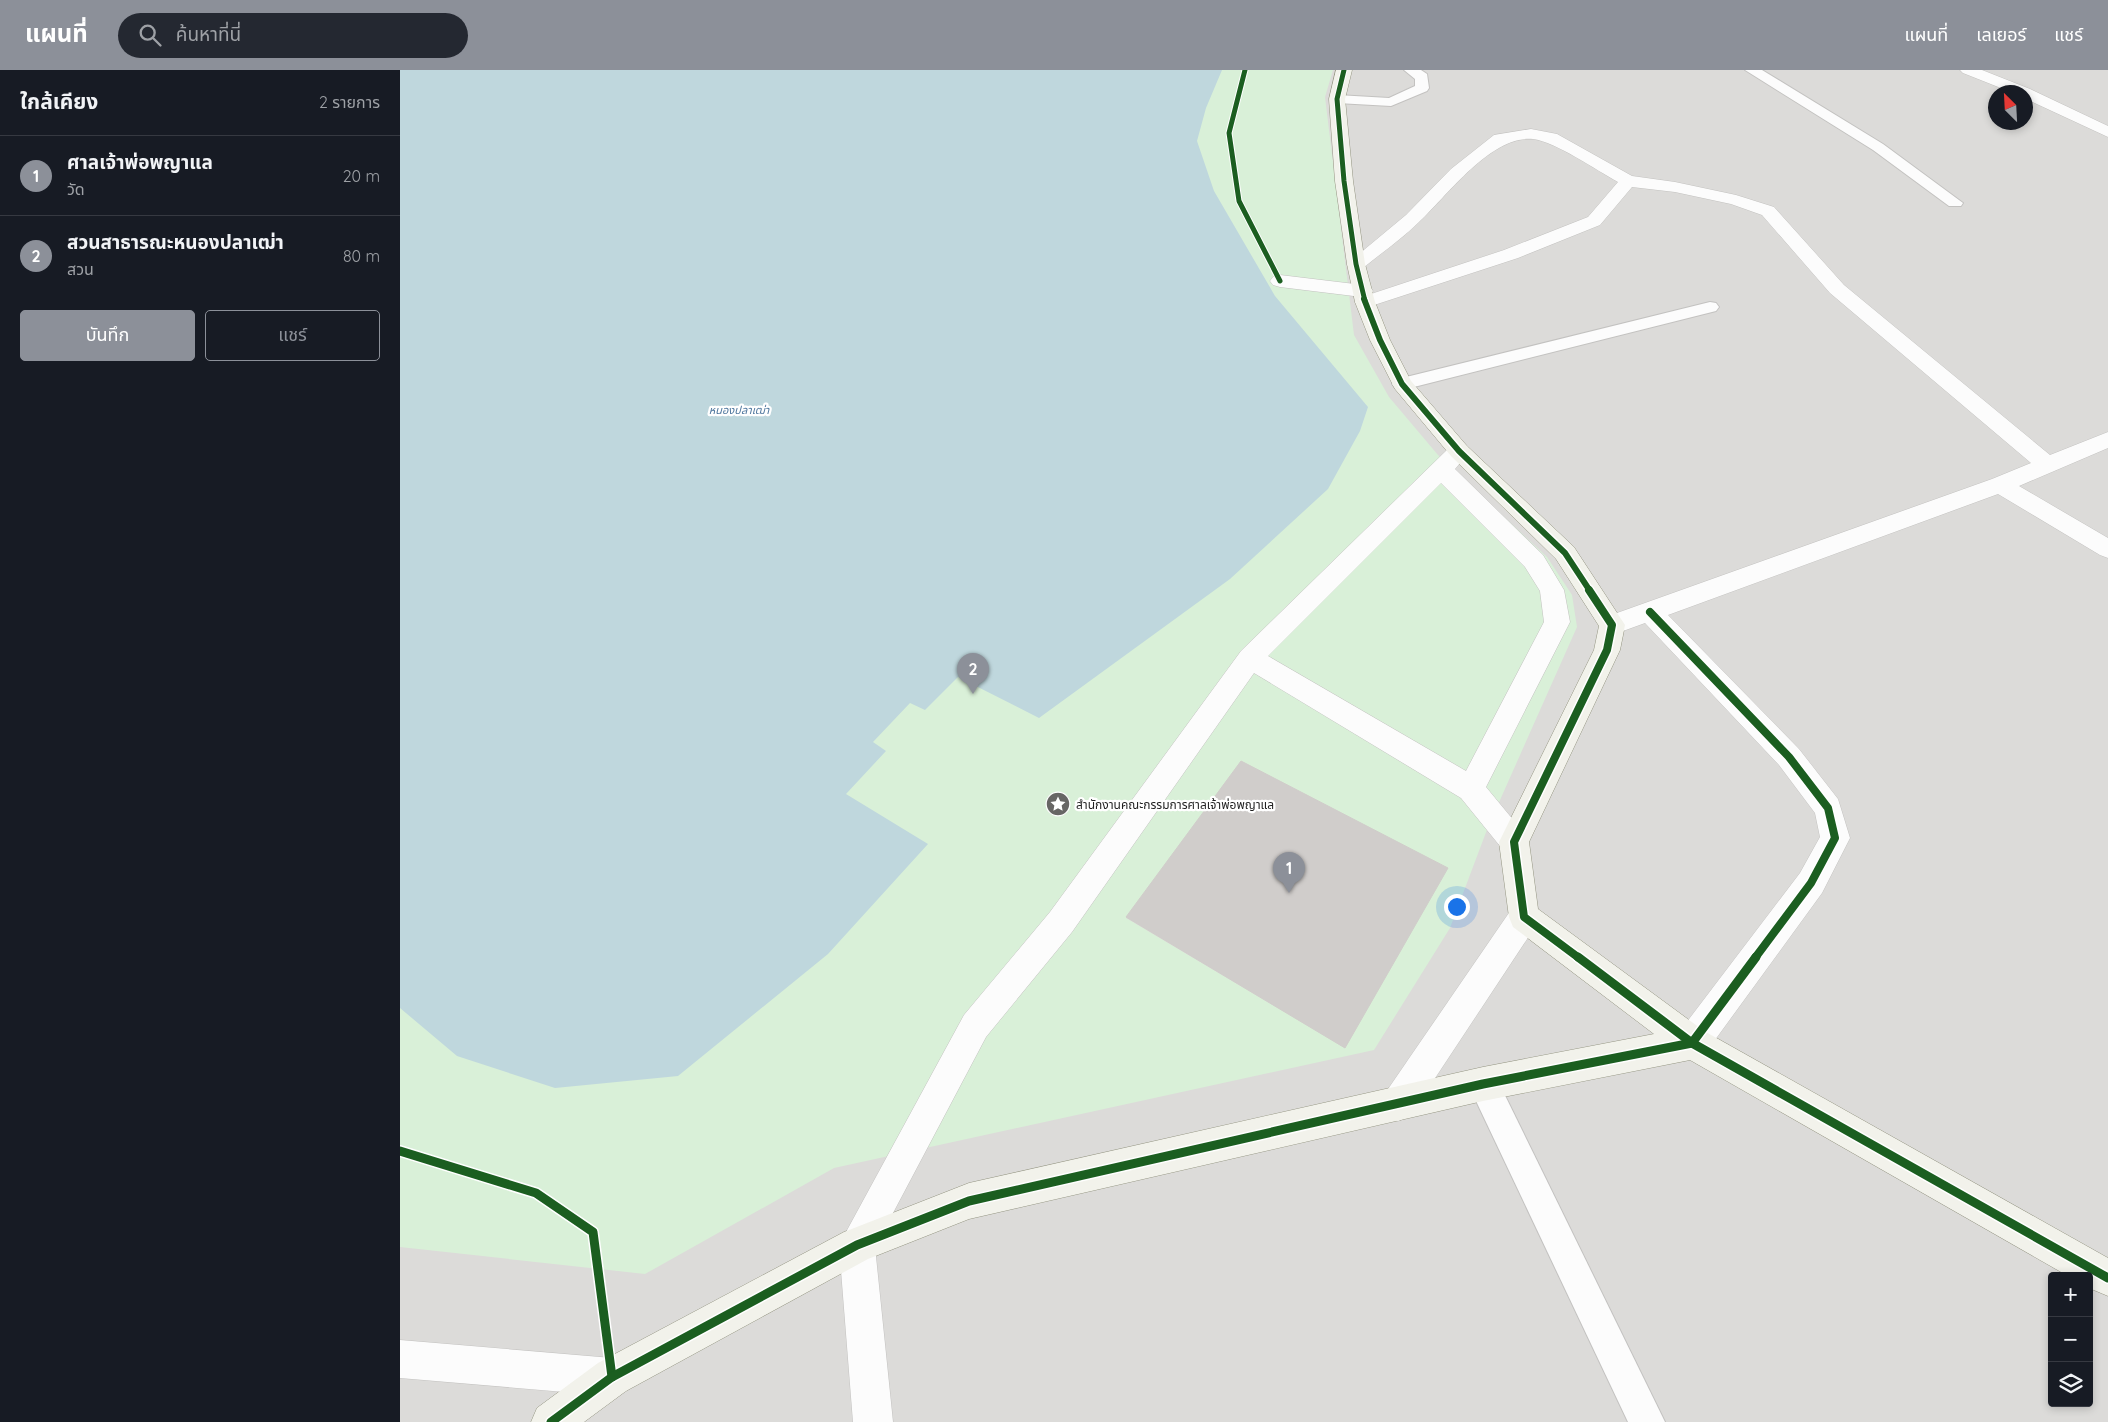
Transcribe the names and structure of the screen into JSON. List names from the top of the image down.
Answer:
{
  "water": ["หนองปลาเฒ่า"],
  "places": {
    "place": ["สำนักงานคณะกรรมการศาลเจ้าพ่อพญาแล"]
  },
  "north": "top left",
  "page": {
    "header": "แผนที่",
    "search": "ค้นหาที่นี่",
    "nav": ["แผนที่", "เลเยอร์", "แชร์"],
    "heading": ["ใกล้เคียง", "2 รายการ"],
    "list": [
      {
        "mark": "1",
        "name": "ศาลเจ้าพ่อพญาแล",
        "note": "วัด",
        "value": "20 m"
      },
      {
        "mark": "2",
        "name": "สวนสาธารณะหนองปลาเฒ่า",
        "note": "สวน",
        "value": "80 m"
      }
    ],
    "buttons": ["บันทึก", "แชร์"],
    "pins": ["2", "1"],
    "map_buttons": ["+", "−"]
  }
}
